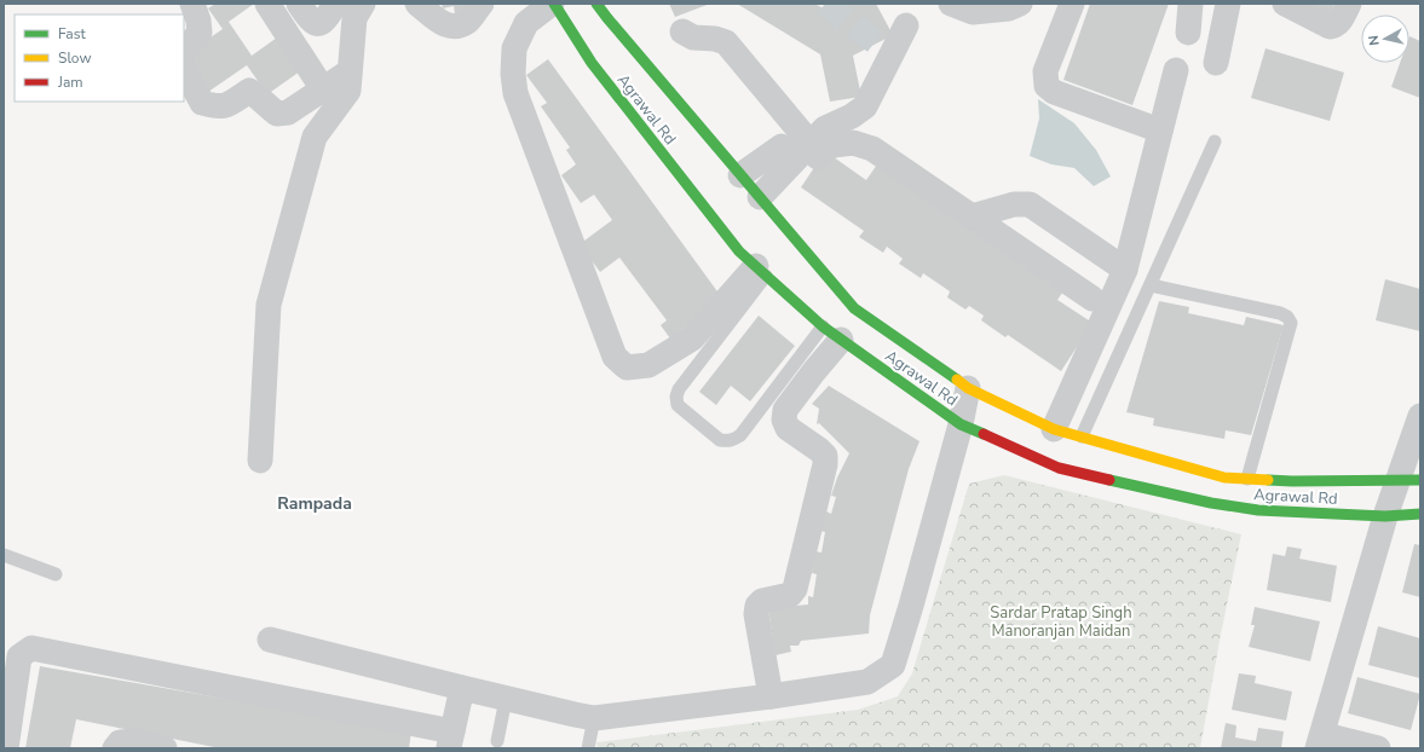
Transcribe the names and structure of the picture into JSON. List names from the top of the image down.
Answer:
{
  "streets": {
    "street": ["Agrawal Rd"]
  },
  "districts": ["Rampada"],
  "parks": ["Sardar Pratap Singh Manoranjan Maidan"],
  "legend": ["Fast", "Slow", "Jam"],
  "north": "left"
}
